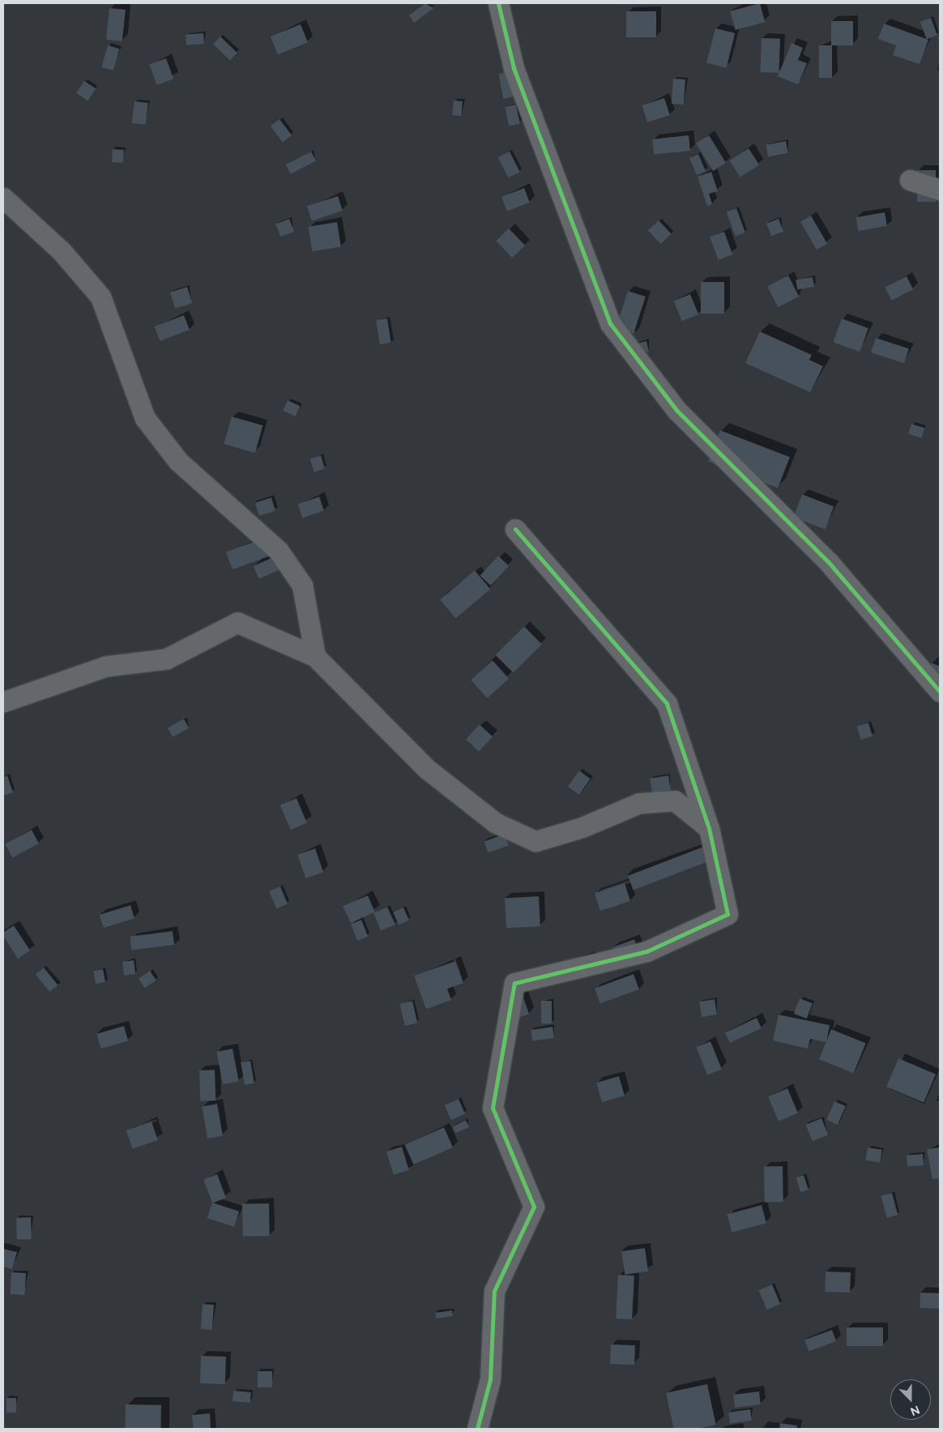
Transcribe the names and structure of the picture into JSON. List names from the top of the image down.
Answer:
{
  "north": "bottom"
}
